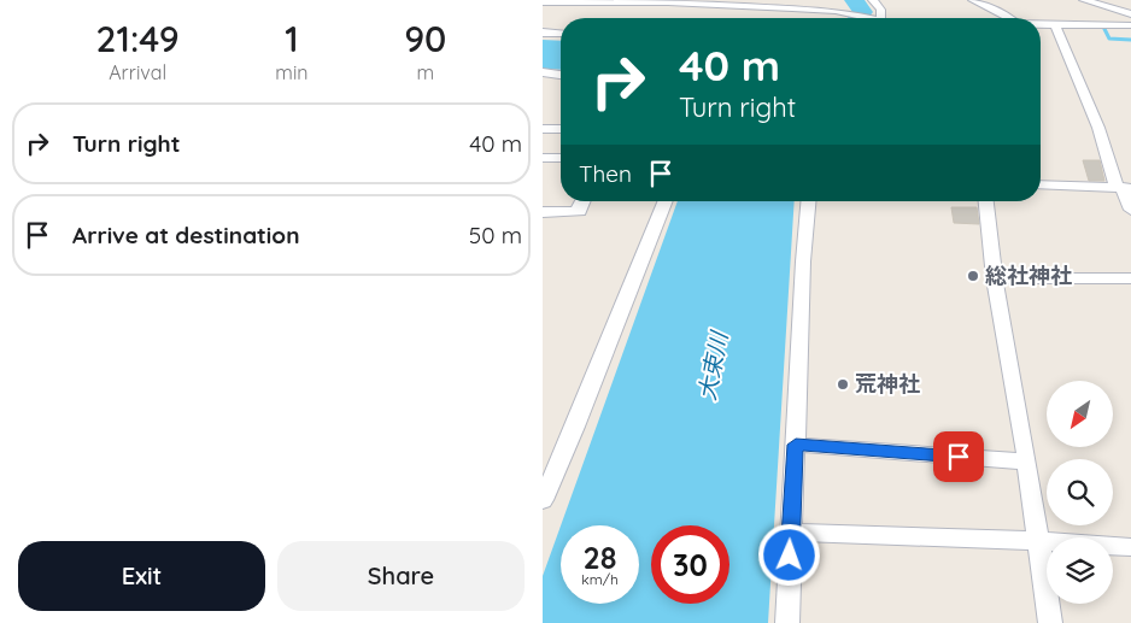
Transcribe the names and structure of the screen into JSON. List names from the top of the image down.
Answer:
{
  "water": ["大束川"],
  "places": ["総社神社", "荒神社"],
  "north": "bottom left",
  "page": {
    "eta": [
      "21:49",
      "Arrival",
      "1",
      "min",
      "90",
      "m"
    ],
    "turn": ["40 m", "Turn right"],
    "list": [
      {
        "name": "Turn right",
        "value": "40 m"
      },
      {
        "name": "Arrive at destination",
        "value": "50 m"
      }
    ],
    "then": "Then",
    "speed": "28 km/h",
    "limit": "30",
    "buttons": ["Exit", "Share"]
  }
}
